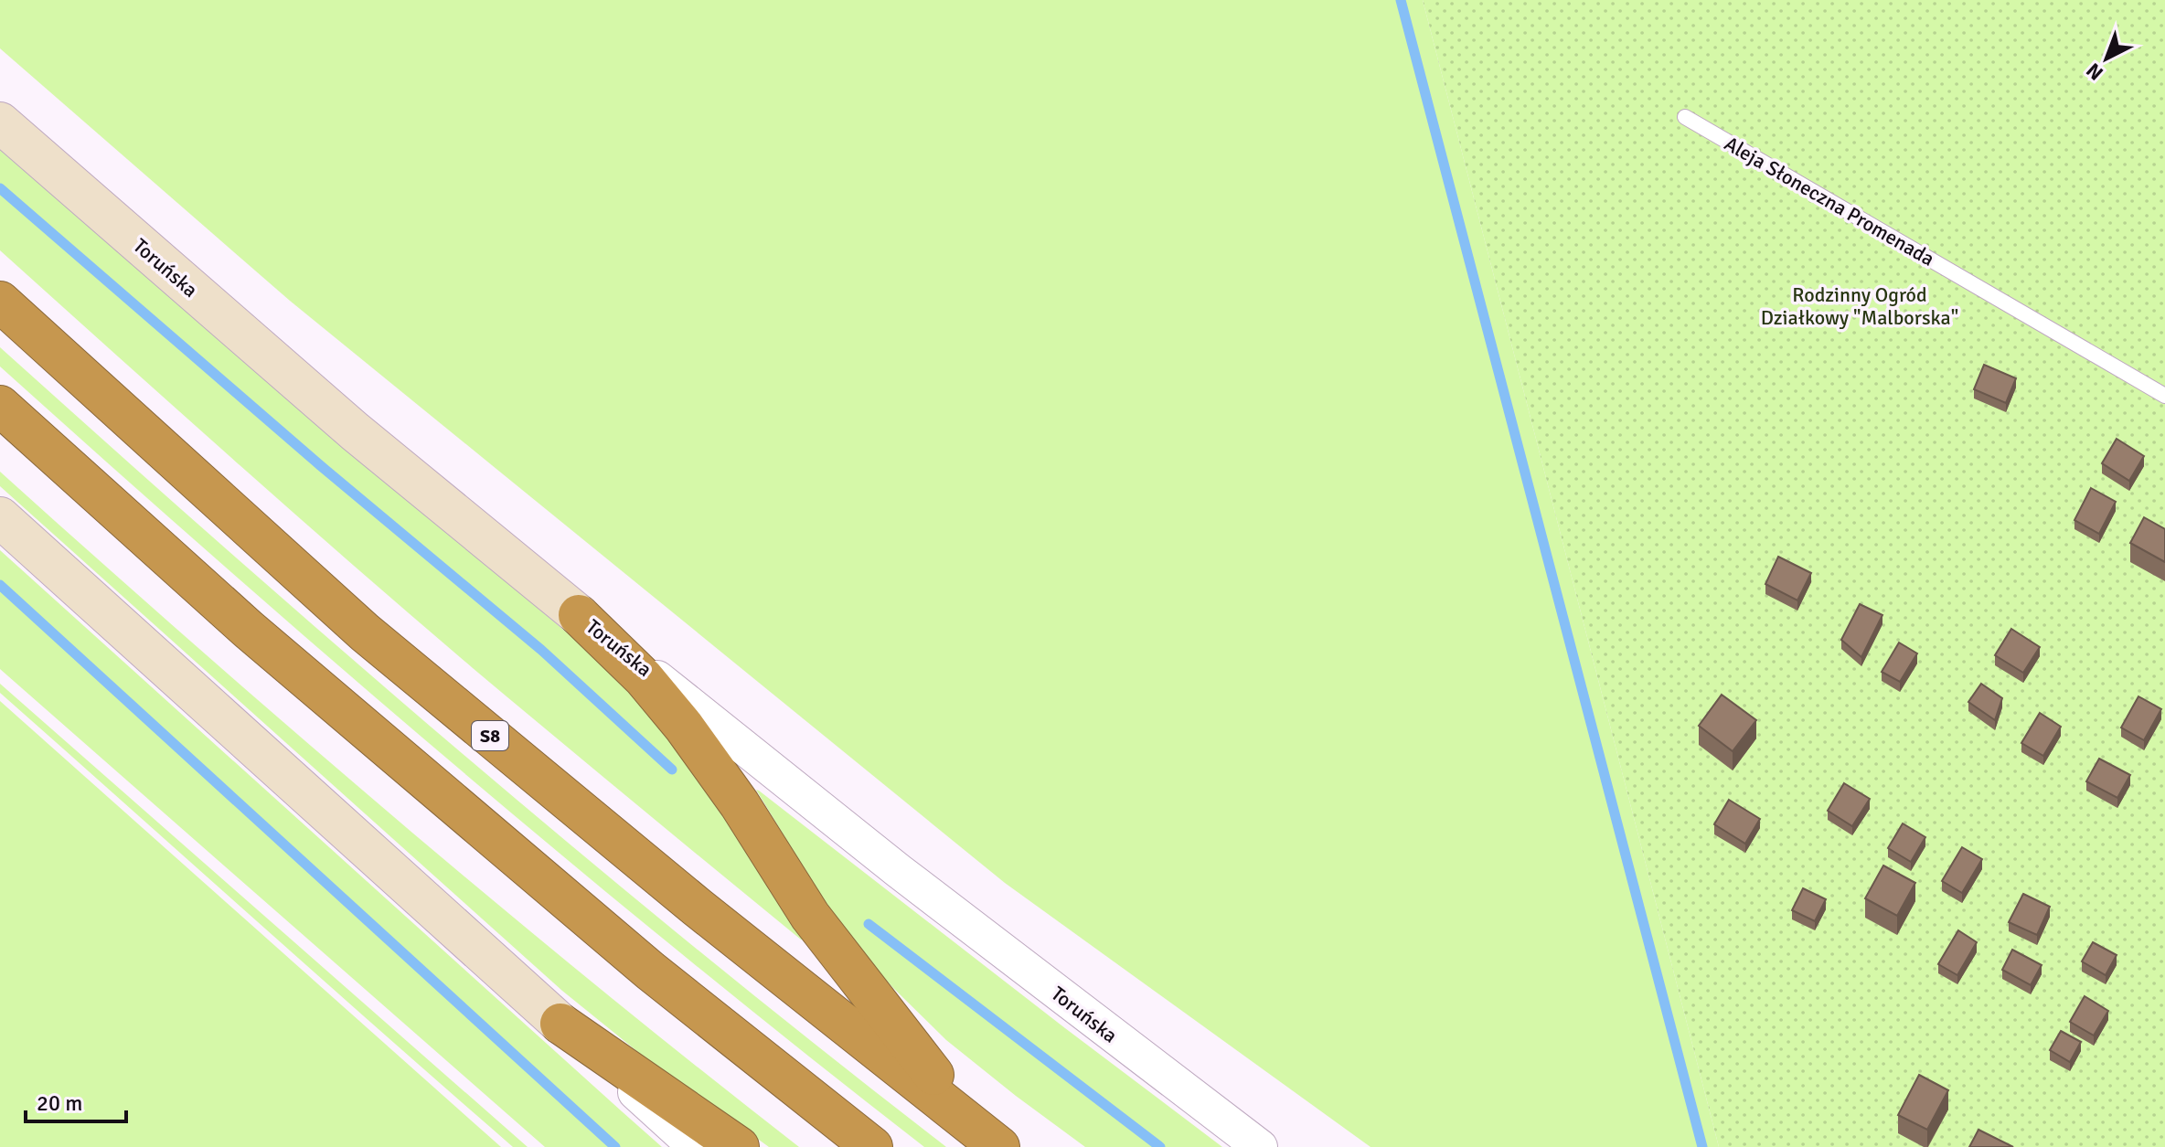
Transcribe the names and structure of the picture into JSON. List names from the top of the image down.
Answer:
{
  "streets": {
    "highway": ["S8"],
    "main road": ["Toruńska"],
    "lane": ["Aleja Słoneczna Promenada"]
  },
  "parks": ["Rodzinny Ogród Działkowy \"Malborska\""],
  "scale_bar": "20 m",
  "north": "bottom left"
}
